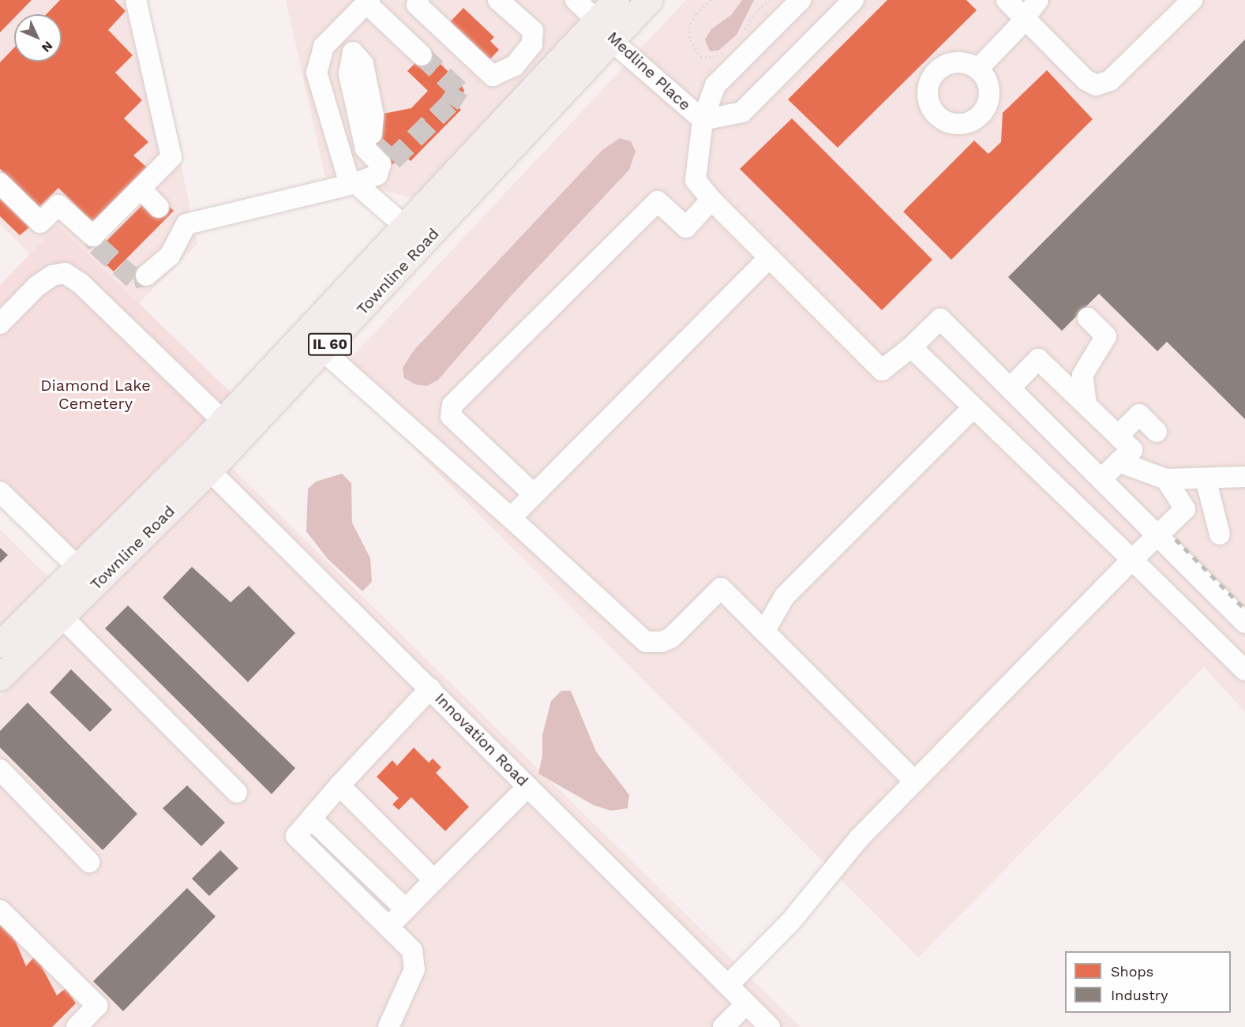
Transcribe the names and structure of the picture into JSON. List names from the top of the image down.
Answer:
{
  "streets": {
    "main road": ["Townline Road", "IL 60"],
    "lane": ["Medline Place", "Innovation Road"]
  },
  "crossings": [
    ["Medline Place", "Townline Road"],
    ["Townline Road", "Innovation Road"]
  ],
  "parks": ["Diamond Lake Cemetery"],
  "legend": ["Shops", "Industry"],
  "north": "bottom right"
}
